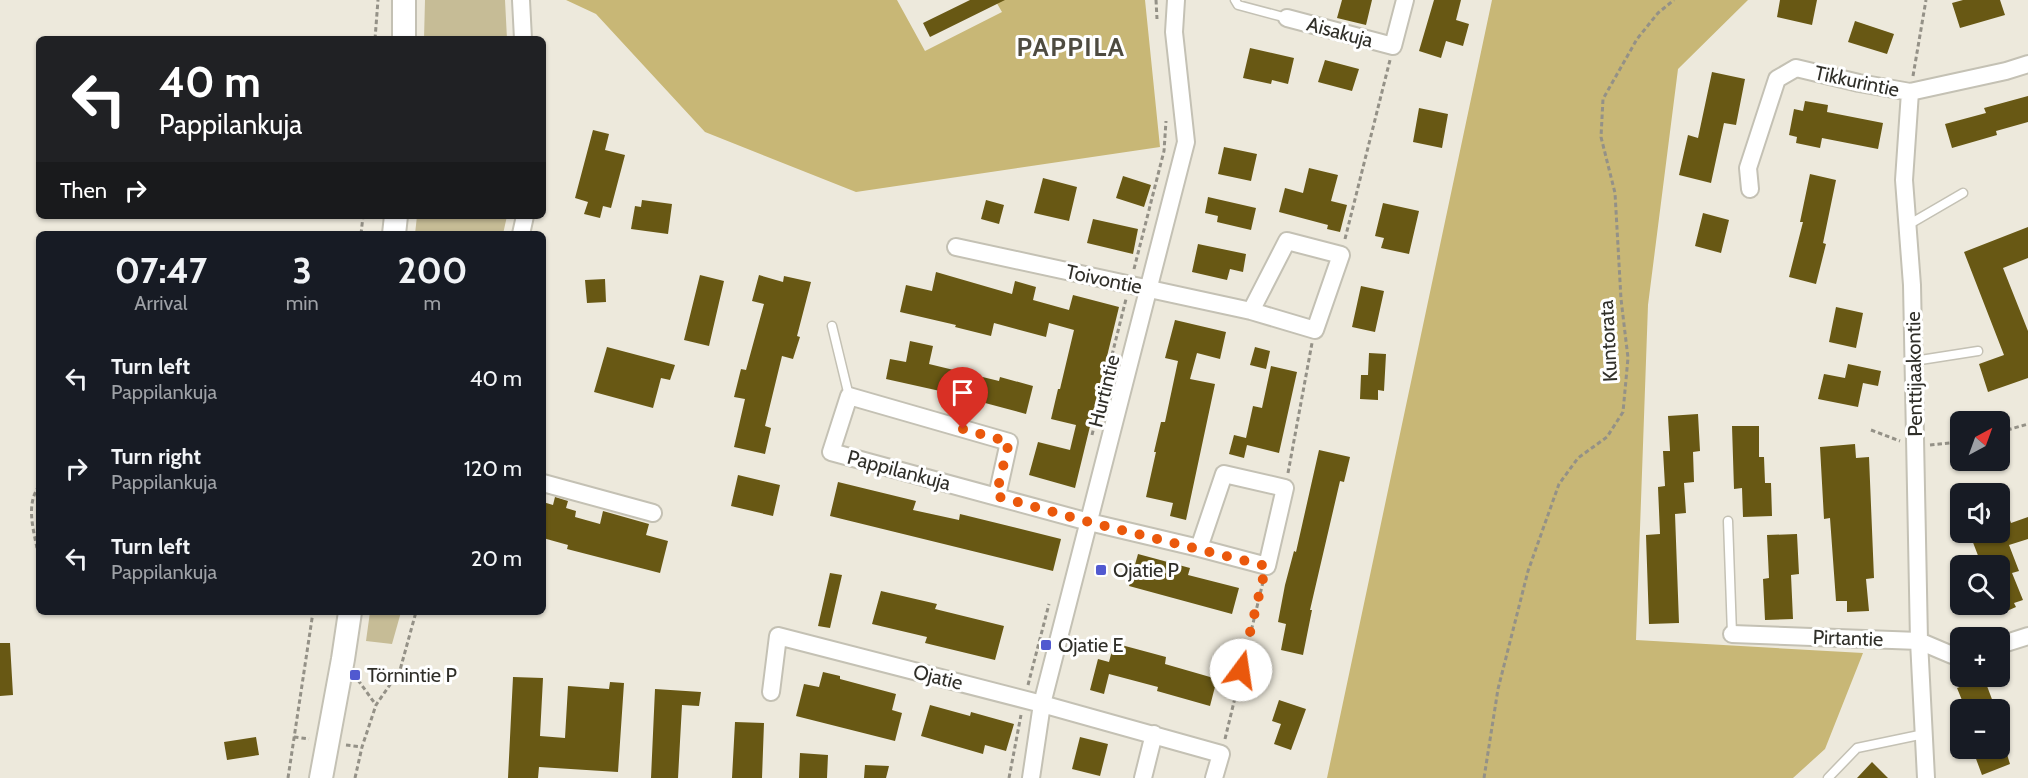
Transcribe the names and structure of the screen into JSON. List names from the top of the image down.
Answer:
{
  "streets": {
    "street": [
      "Aisakuja",
      "Tikkurintie",
      "Toivontie",
      "Penttijaakontie",
      "Hurtintie",
      "Pappilankuja",
      "Pirtantie",
      "Ojatie"
    ],
    "path": ["Kuntorata"]
  },
  "crossings": [
    ["Tikkurintie", "Penttijaakontie"],
    ["Toivontie", "Hurtintie"],
    ["Penttijaakontie", "Pirtantie"],
    ["Hurtintie", "Pappilankuja"],
    ["Hurtintie", "Ojatie"]
  ],
  "districts": ["PAPPILA"],
  "places": {
    "transit": ["Ojatie P", "Ojatie E", "Törnintie P"]
  },
  "north": "top right",
  "page": {
    "turn": ["40 m", "Pappilankuja"],
    "then": "Then",
    "eta": [
      "07:47",
      "Arrival",
      "3",
      "min",
      "200",
      "m"
    ],
    "list": [
      {
        "name": "Turn left",
        "note": "Pappilankuja",
        "value": "40 m"
      },
      {
        "name": "Turn right",
        "note": "Pappilankuja",
        "value": "120 m"
      },
      {
        "name": "Turn left",
        "note": "Pappilankuja",
        "value": "20 m"
      }
    ],
    "map_buttons": ["+", "−"]
  }
}
